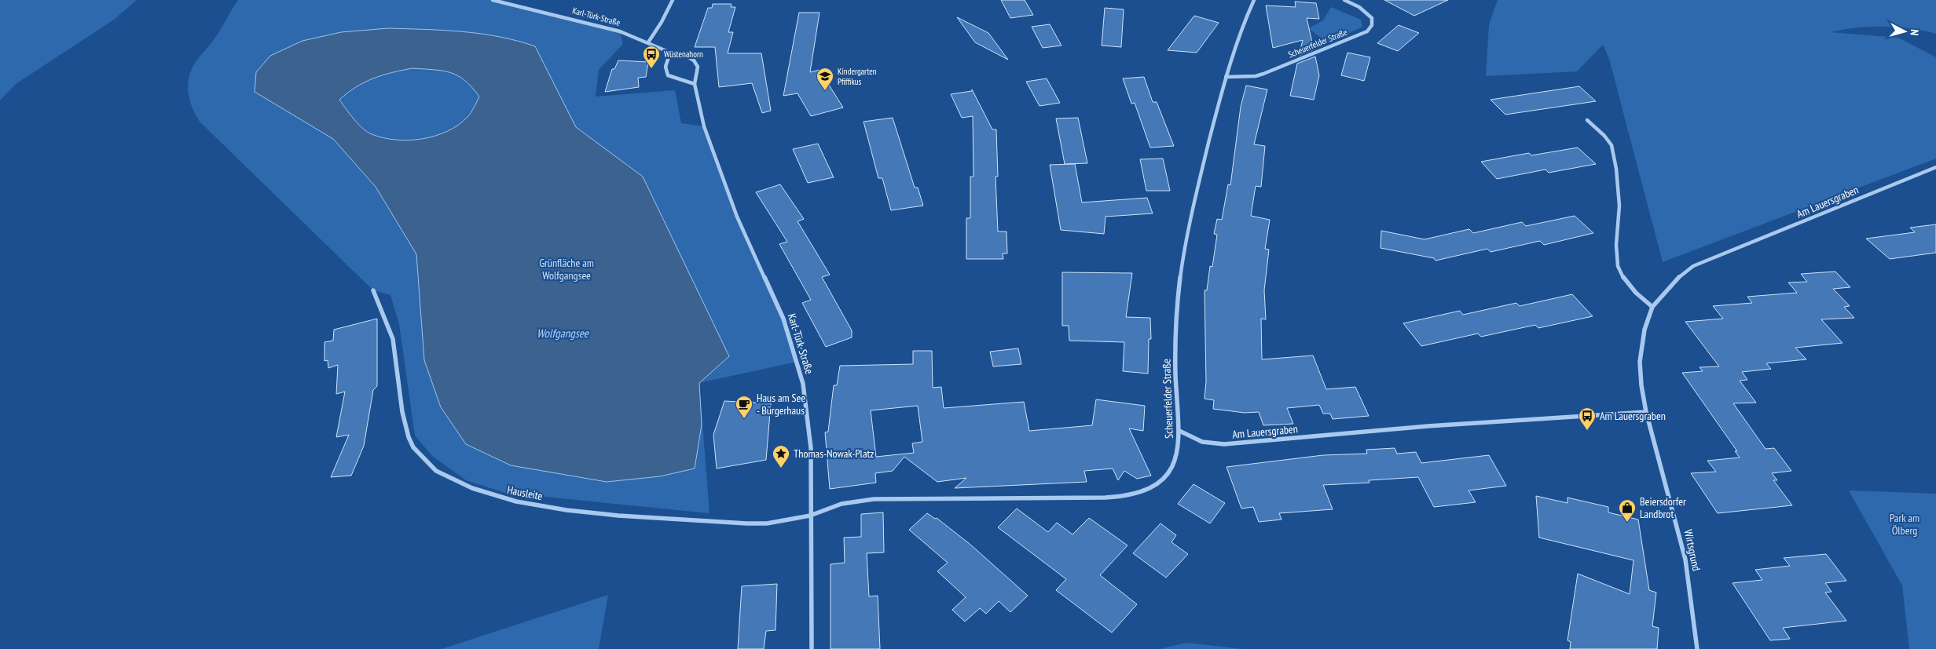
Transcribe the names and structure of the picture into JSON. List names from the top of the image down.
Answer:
{
  "streets": {
    "street": [
      "Karl-Türk-Straße",
      "Scheuerfelder Straße",
      "Am Lauersgraben",
      "Hausleite",
      "Wirtsgrund"
    ]
  },
  "crossings": [
    ["Karl-Türk-Straße", "Scheuerfelder Straße"],
    ["Karl-Türk-Straße", "Hausleite"],
    ["Scheuerfelder Straße", "Am Lauersgraben"],
    ["Scheuerfelder Straße", "Hausleite"],
    ["Am Lauersgraben", "Wirtsgrund"]
  ],
  "water": ["Wolfgangsee"],
  "parks": ["Grünfläche am Wolfgangsee", "Park am Ölberg"],
  "places": {
    "bus stop": ["Wüstenahorn", "Am Lauersgraben"],
    "school or university": ["Kindergarten Pfiffikus"],
    "cafe": ["Haus am See - Bürgerhaus"],
    "place": ["Thomas-Nowak-Platz"],
    "shop": ["Beiersdorfer Landbrot"]
  },
  "north": "right"
}
